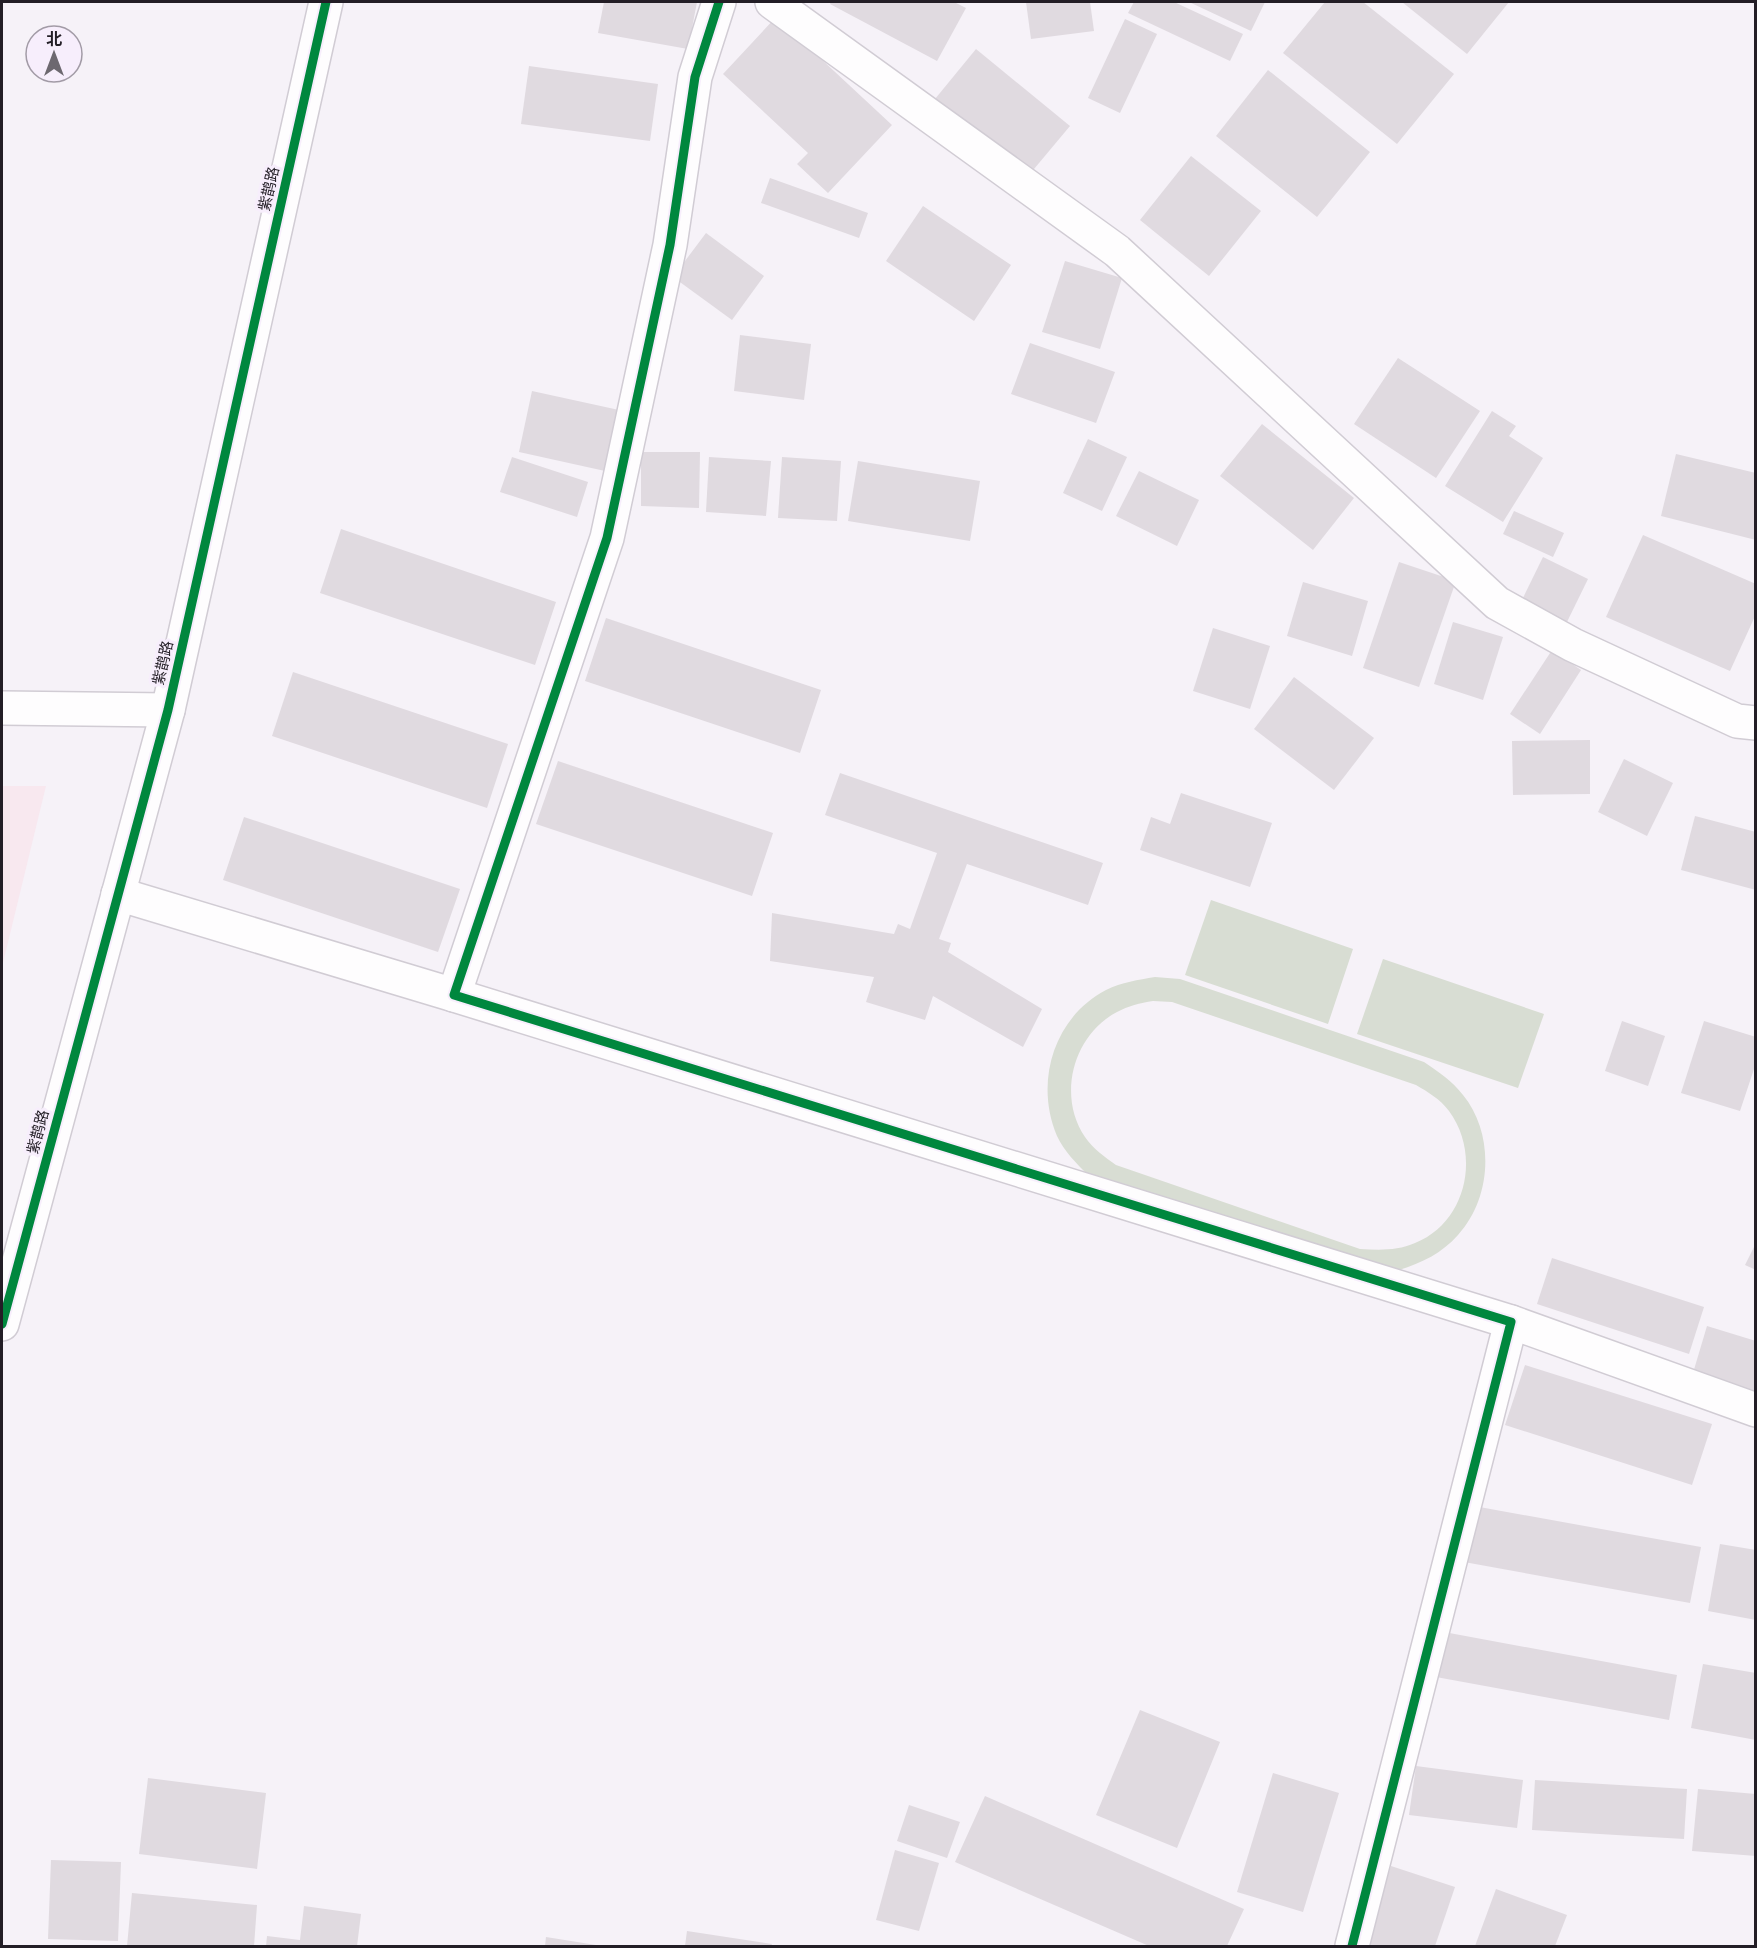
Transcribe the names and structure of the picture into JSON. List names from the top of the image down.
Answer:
{
  "streets": {
    "street": ["紫鹊路"]
  },
  "north": "top"
}
